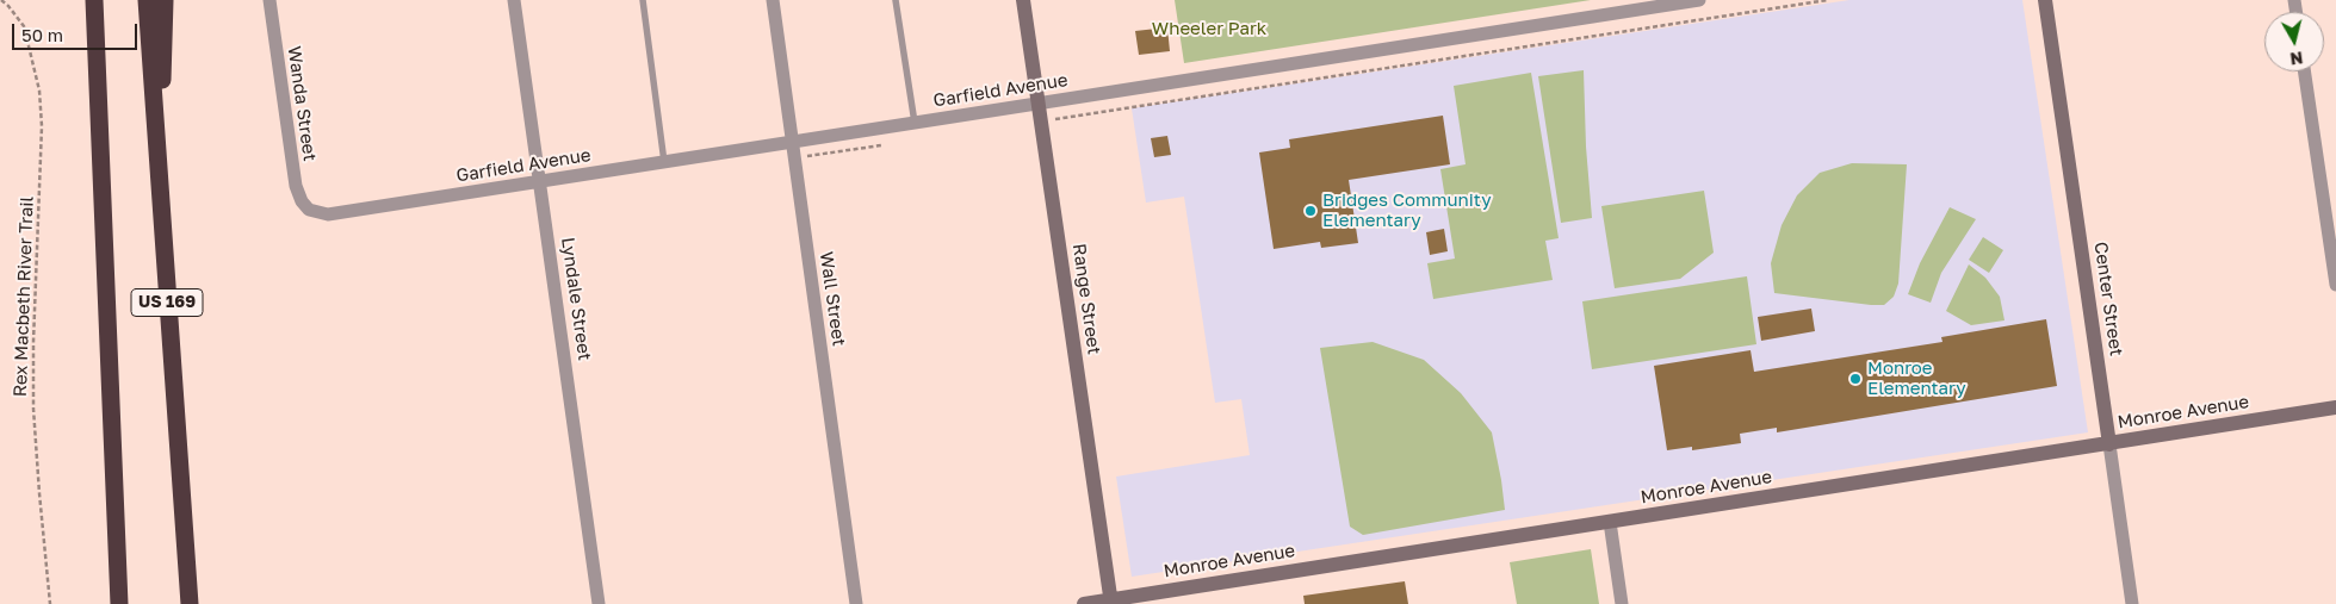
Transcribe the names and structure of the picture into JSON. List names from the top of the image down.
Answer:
{
  "streets": {
    "highway": ["US 169"],
    "street": [
      "Garfield Avenue",
      "Wanda Street",
      "Lyndale Street",
      "Wall Street",
      "Range Street",
      "Center Street",
      "Monroe Avenue"
    ],
    "path": ["Rex Macbeth River Trail"]
  },
  "crossings": [
    ["Garfield Avenue", "Wanda Street"],
    ["Garfield Avenue", "Lyndale Street"],
    ["Garfield Avenue", "Wall Street"],
    ["Garfield Avenue", "Range Street"],
    ["Range Street", "Monroe Avenue"],
    ["Center Street", "Monroe Avenue"]
  ],
  "parks": ["Wheeler Park"],
  "places": ["Bridges Community Elementary", "Monroe Elementary"],
  "scale_bar": "50 m",
  "north": "bottom"
}
